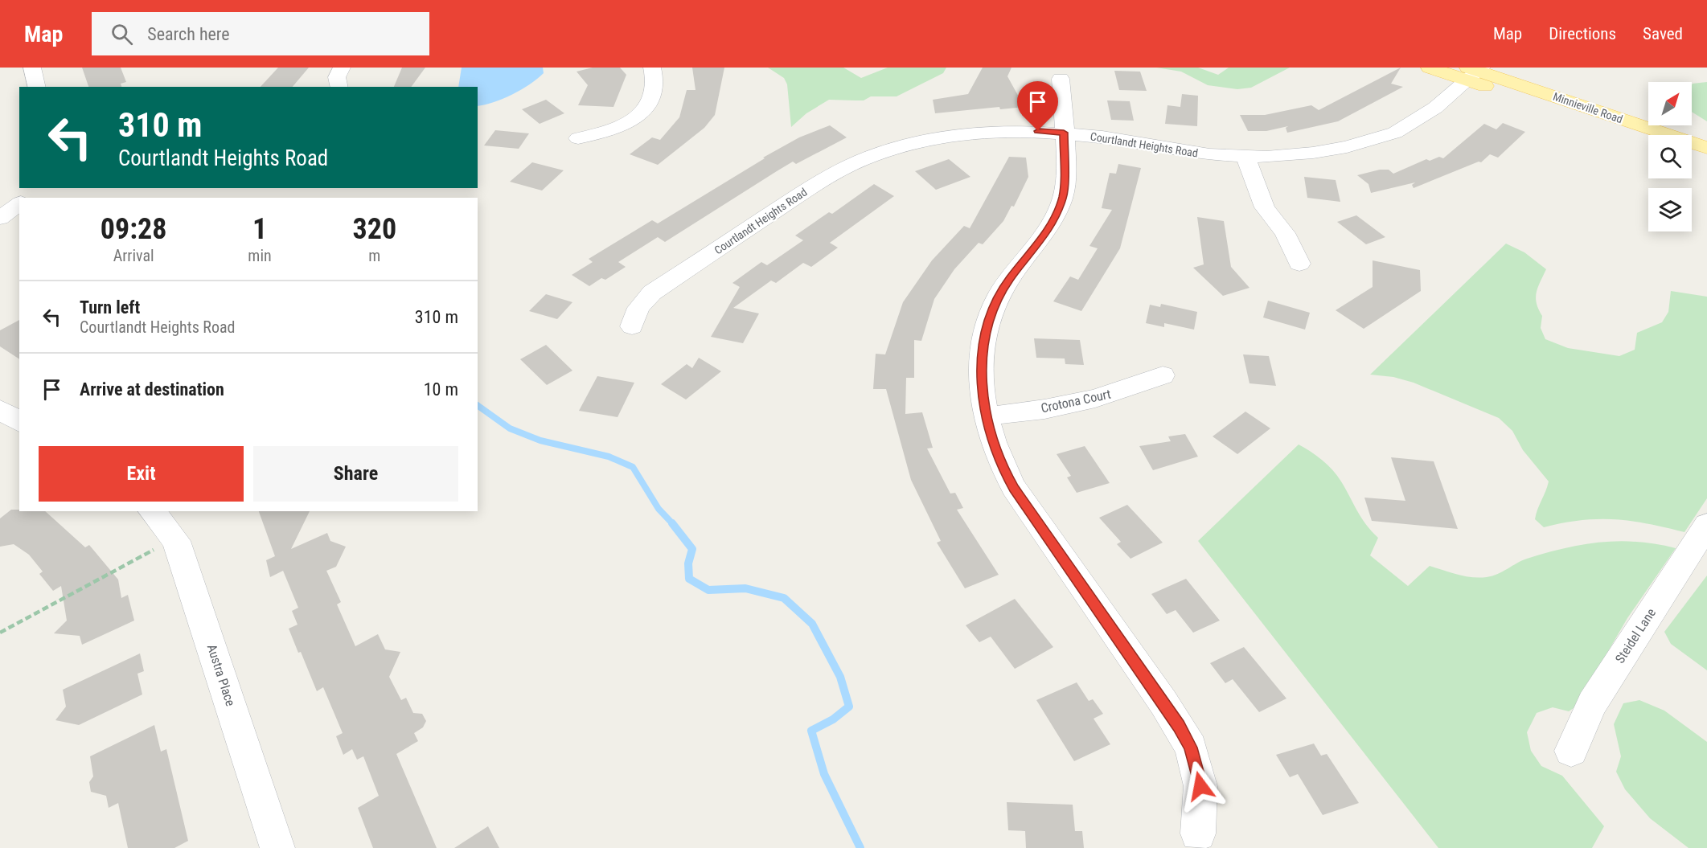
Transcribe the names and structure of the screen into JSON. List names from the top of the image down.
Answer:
{
  "streets": {
    "main road": ["Minnieville Road"],
    "street": [
      "Courtlandt Heights Road",
      "Crotona Court",
      "Steidel Lane",
      "Austra Place"
    ]
  },
  "crossings": [
    ["Minnieville Road", "Courtlandt Heights Road"]
  ],
  "north": "top right",
  "page": {
    "header": "Map",
    "search": "Search here",
    "nav": ["Map", "Directions", "Saved"],
    "turn": ["310 m", "Courtlandt Heights Road"],
    "eta": [
      "09:28",
      "Arrival",
      "1",
      "min",
      "320",
      "m"
    ],
    "list": [
      {
        "name": "Turn left",
        "note": "Courtlandt Heights Road",
        "value": "310 m"
      },
      {
        "name": "Arrive at destination",
        "value": "10 m"
      }
    ],
    "buttons": ["Exit", "Share"]
  }
}
